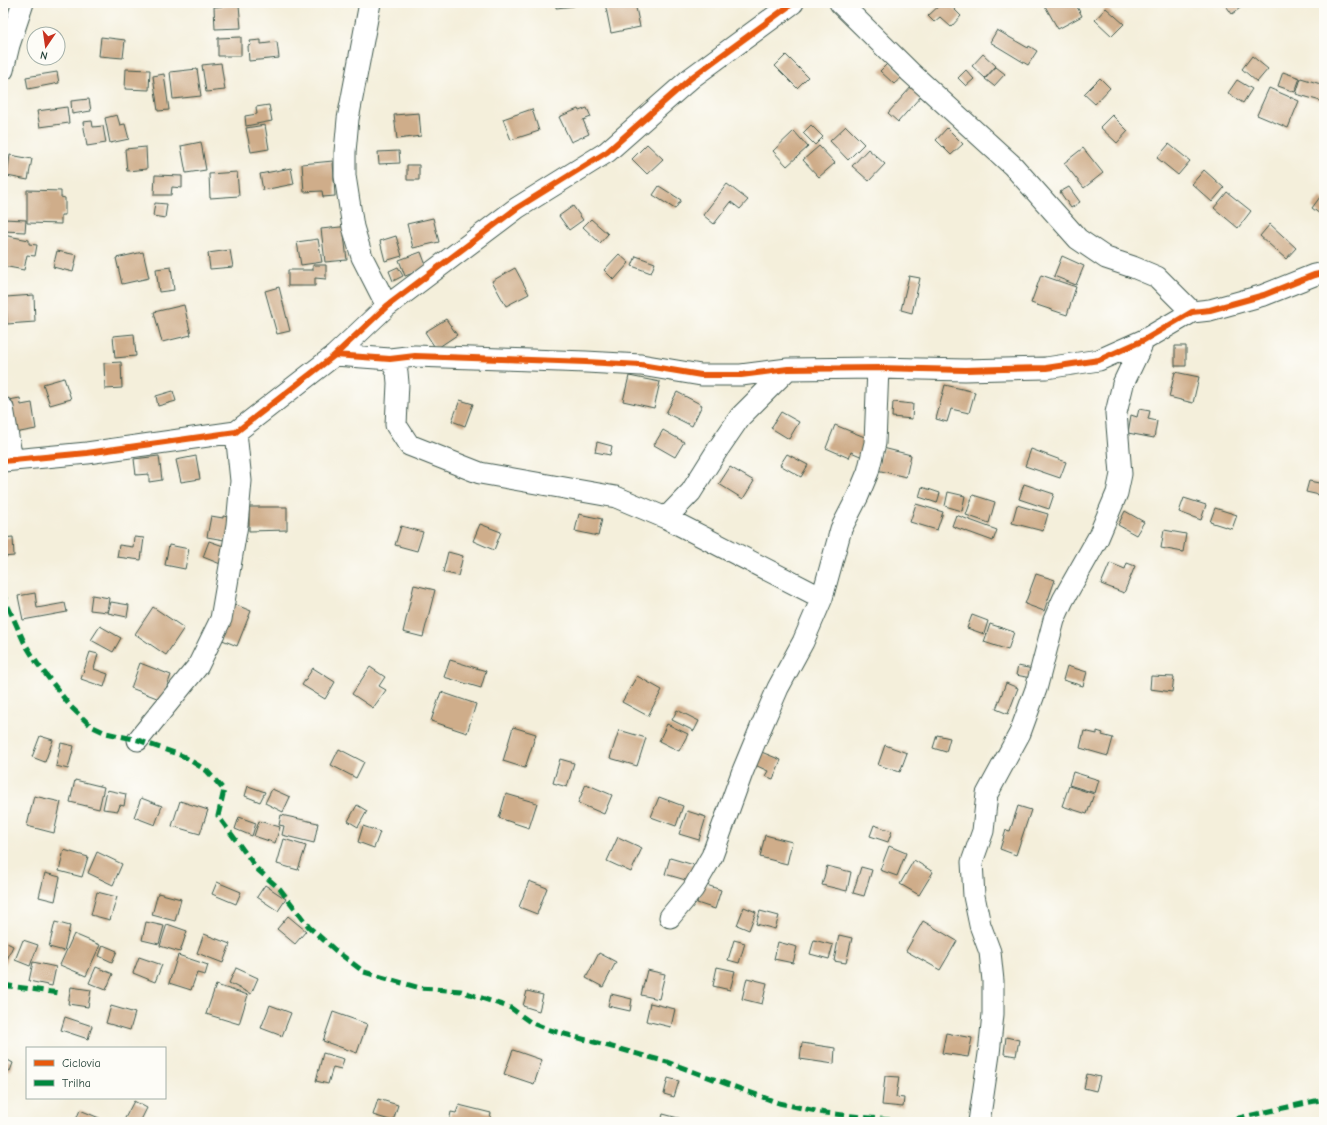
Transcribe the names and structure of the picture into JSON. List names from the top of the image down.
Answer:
{
  "legend": ["Ciclovia", "Trilha"],
  "north": "bottom"
}
